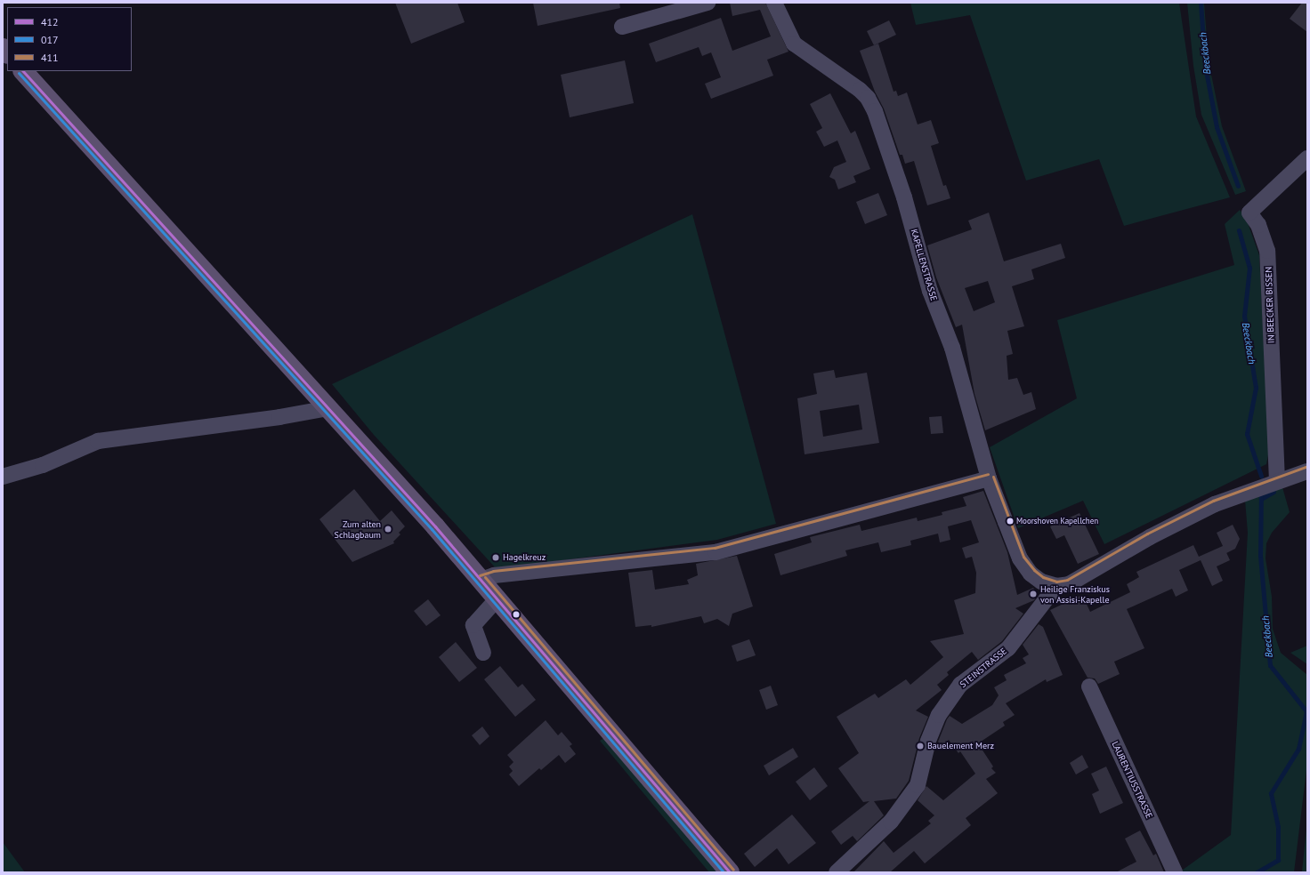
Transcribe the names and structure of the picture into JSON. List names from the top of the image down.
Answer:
{
  "streets": {
    "street": [
      "KAPELLENSTRASSE",
      "IN BEECKER BISSEN",
      "STEINSTRASSE",
      "LAURENTIUSSTRASSE"
    ]
  },
  "crossings": [
    ["KAPELLENSTRASSE", "STEINSTRASSE"]
  ],
  "water": ["Beeckbach"],
  "places": [
    "Moorshoven Kapellchen",
    "Zum alten Schlagbaum",
    "Hagelkreuz",
    "Heilige Franziskus von Assisi-Kapelle",
    "Bauelement Merz"
  ],
  "lines": ["transit line 412", "transit line 017", "transit line 411"],
  "legend": ["412", "017", "411"]
}
